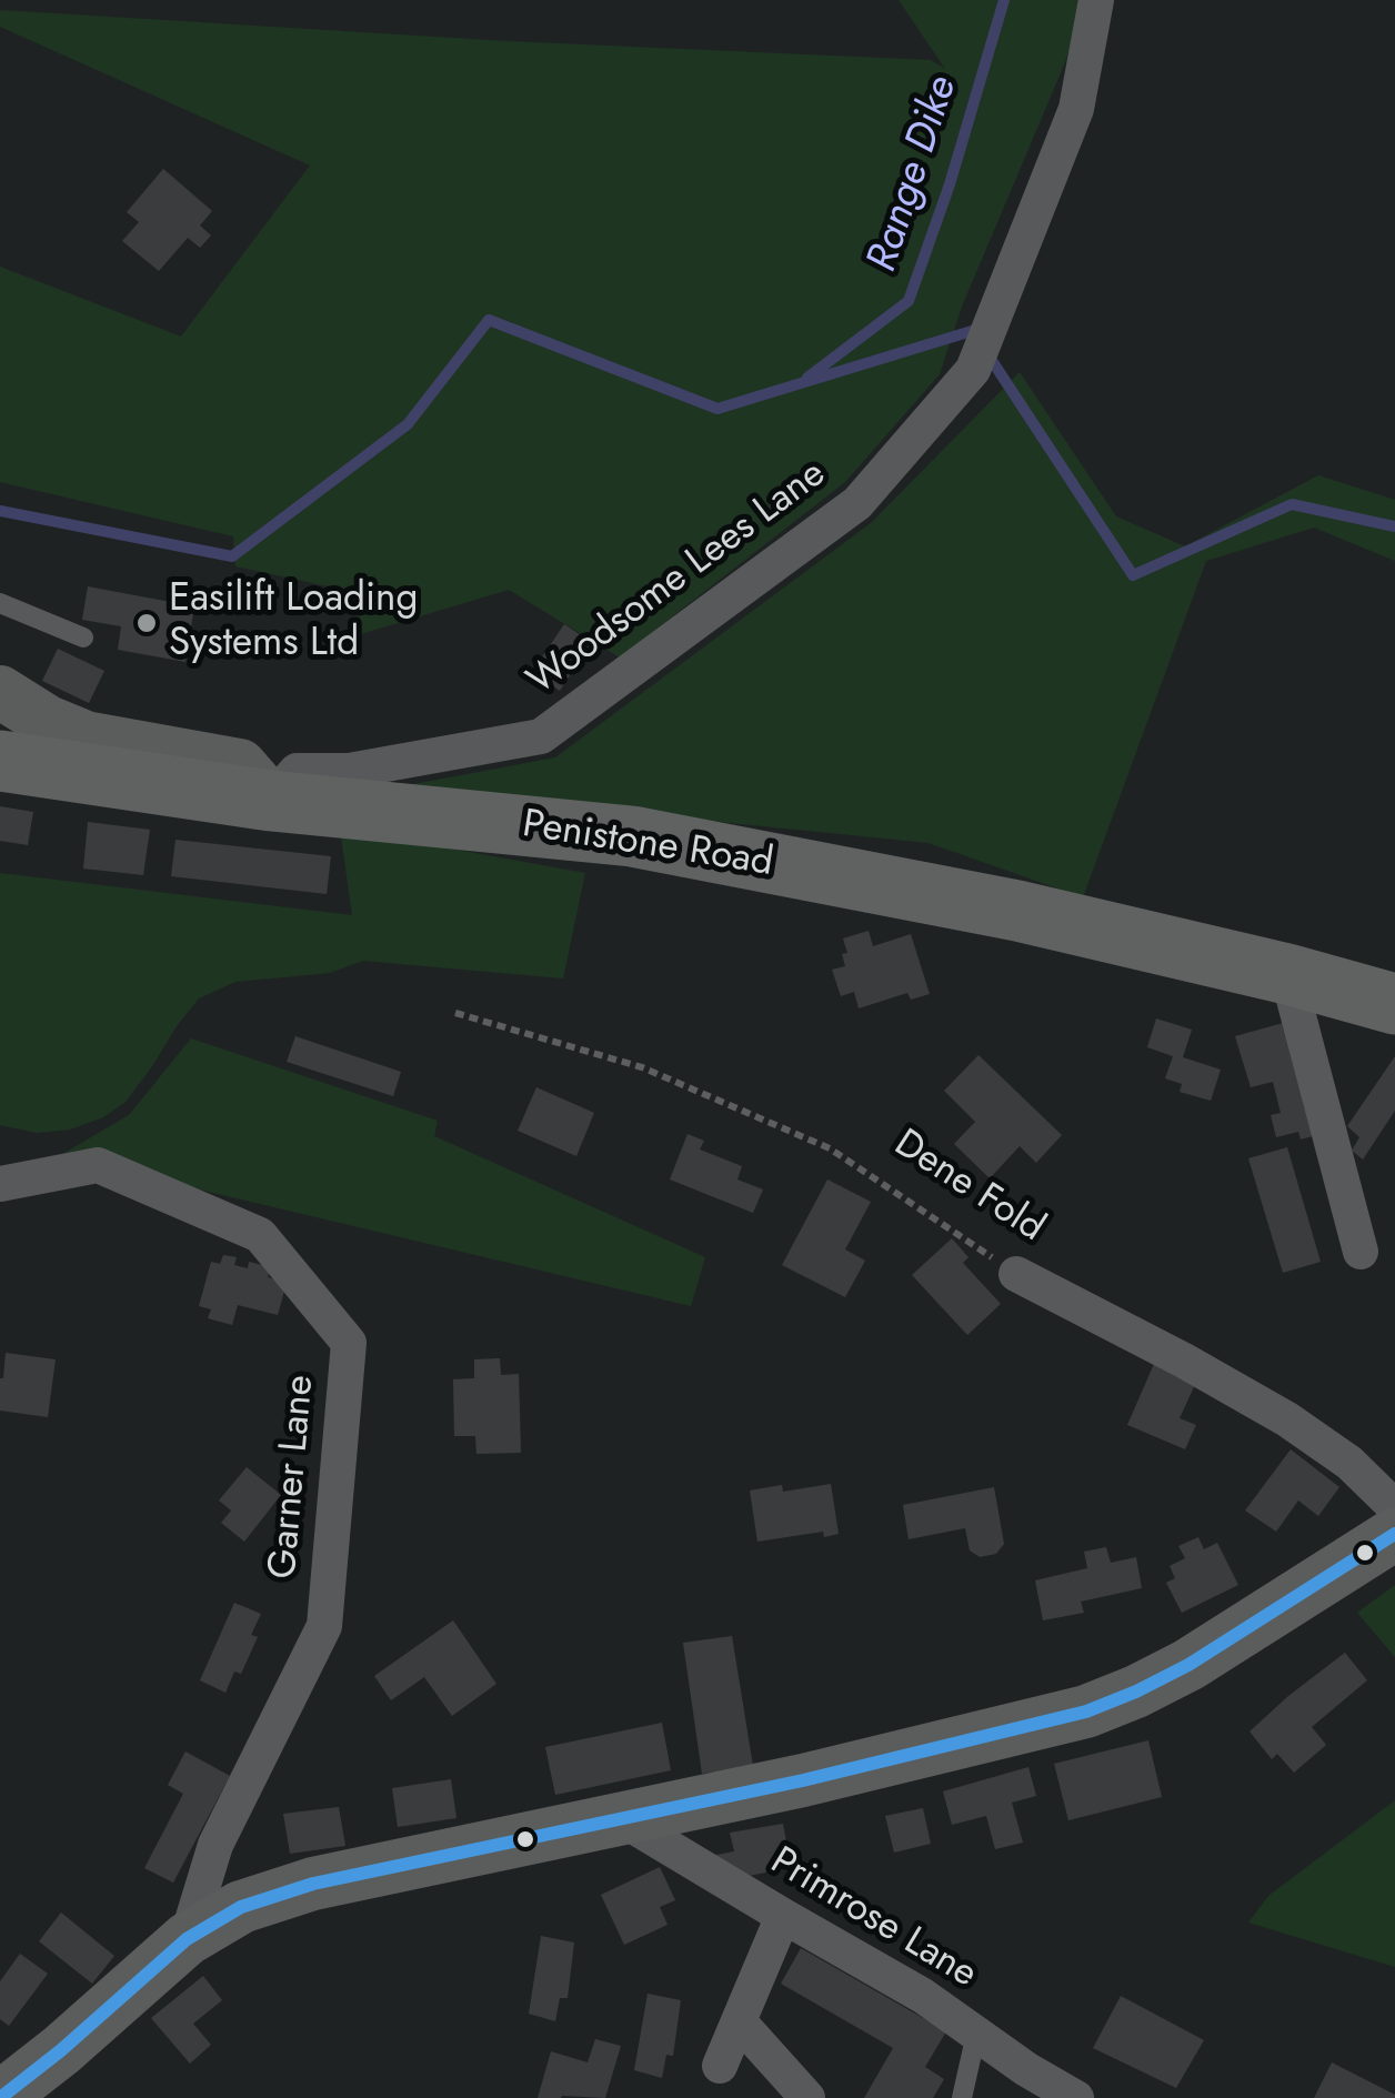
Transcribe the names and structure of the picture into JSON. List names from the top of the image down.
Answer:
{
  "streets": {
    "highway": ["Penistone Road"],
    "street": [
      "Woodsome Lees Lane",
      "Dene Fold",
      "Garner Lane",
      "Primrose Lane"
    ]
  },
  "crossings": [
    ["Woodsome Lees Lane", "Penistone Road"]
  ],
  "water": ["Range Dike"],
  "places": ["Easilift Loading Systems Ltd"]
}
